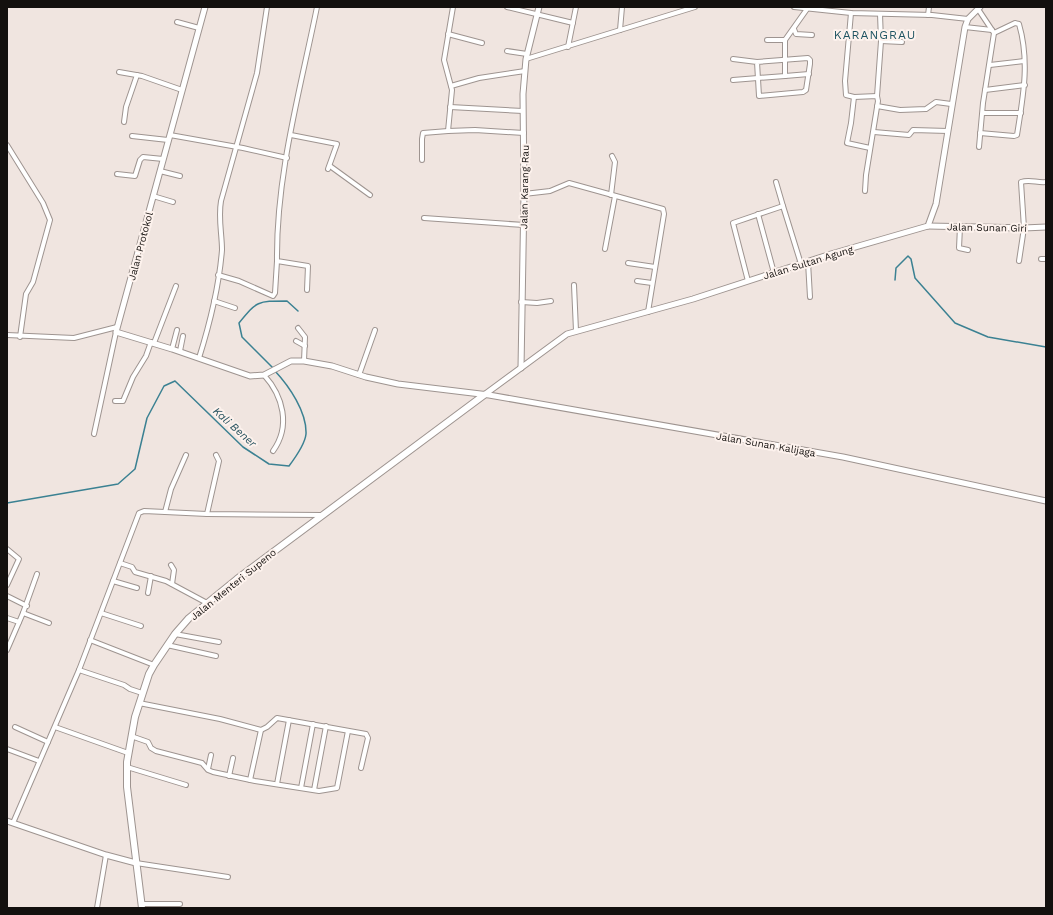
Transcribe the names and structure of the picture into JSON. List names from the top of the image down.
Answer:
{
  "streets": {
    "main road": ["Jalan Menteri Supeno"],
    "street": [
      "Jalan Karang Rau",
      "Jalan Sunan Giri",
      "Jalan Protokol",
      "Jalan Sultan Agung",
      "Jalan Sunan Kalijaga"
    ]
  },
  "crossings": [
    ["Jalan Karang Rau", "Jalan Sultan Agung"],
    ["Jalan Sunan Giri", "Jalan Sultan Agung"],
    ["Jalan Sultan Agung", "Jalan Sunan Kalijaga"],
    ["Jalan Sultan Agung", "Jalan Menteri Supeno"],
    ["Jalan Sunan Kalijaga", "Jalan Menteri Supeno"]
  ],
  "districts": ["KARANGRAU"],
  "water": ["Kali Bener"]
}
